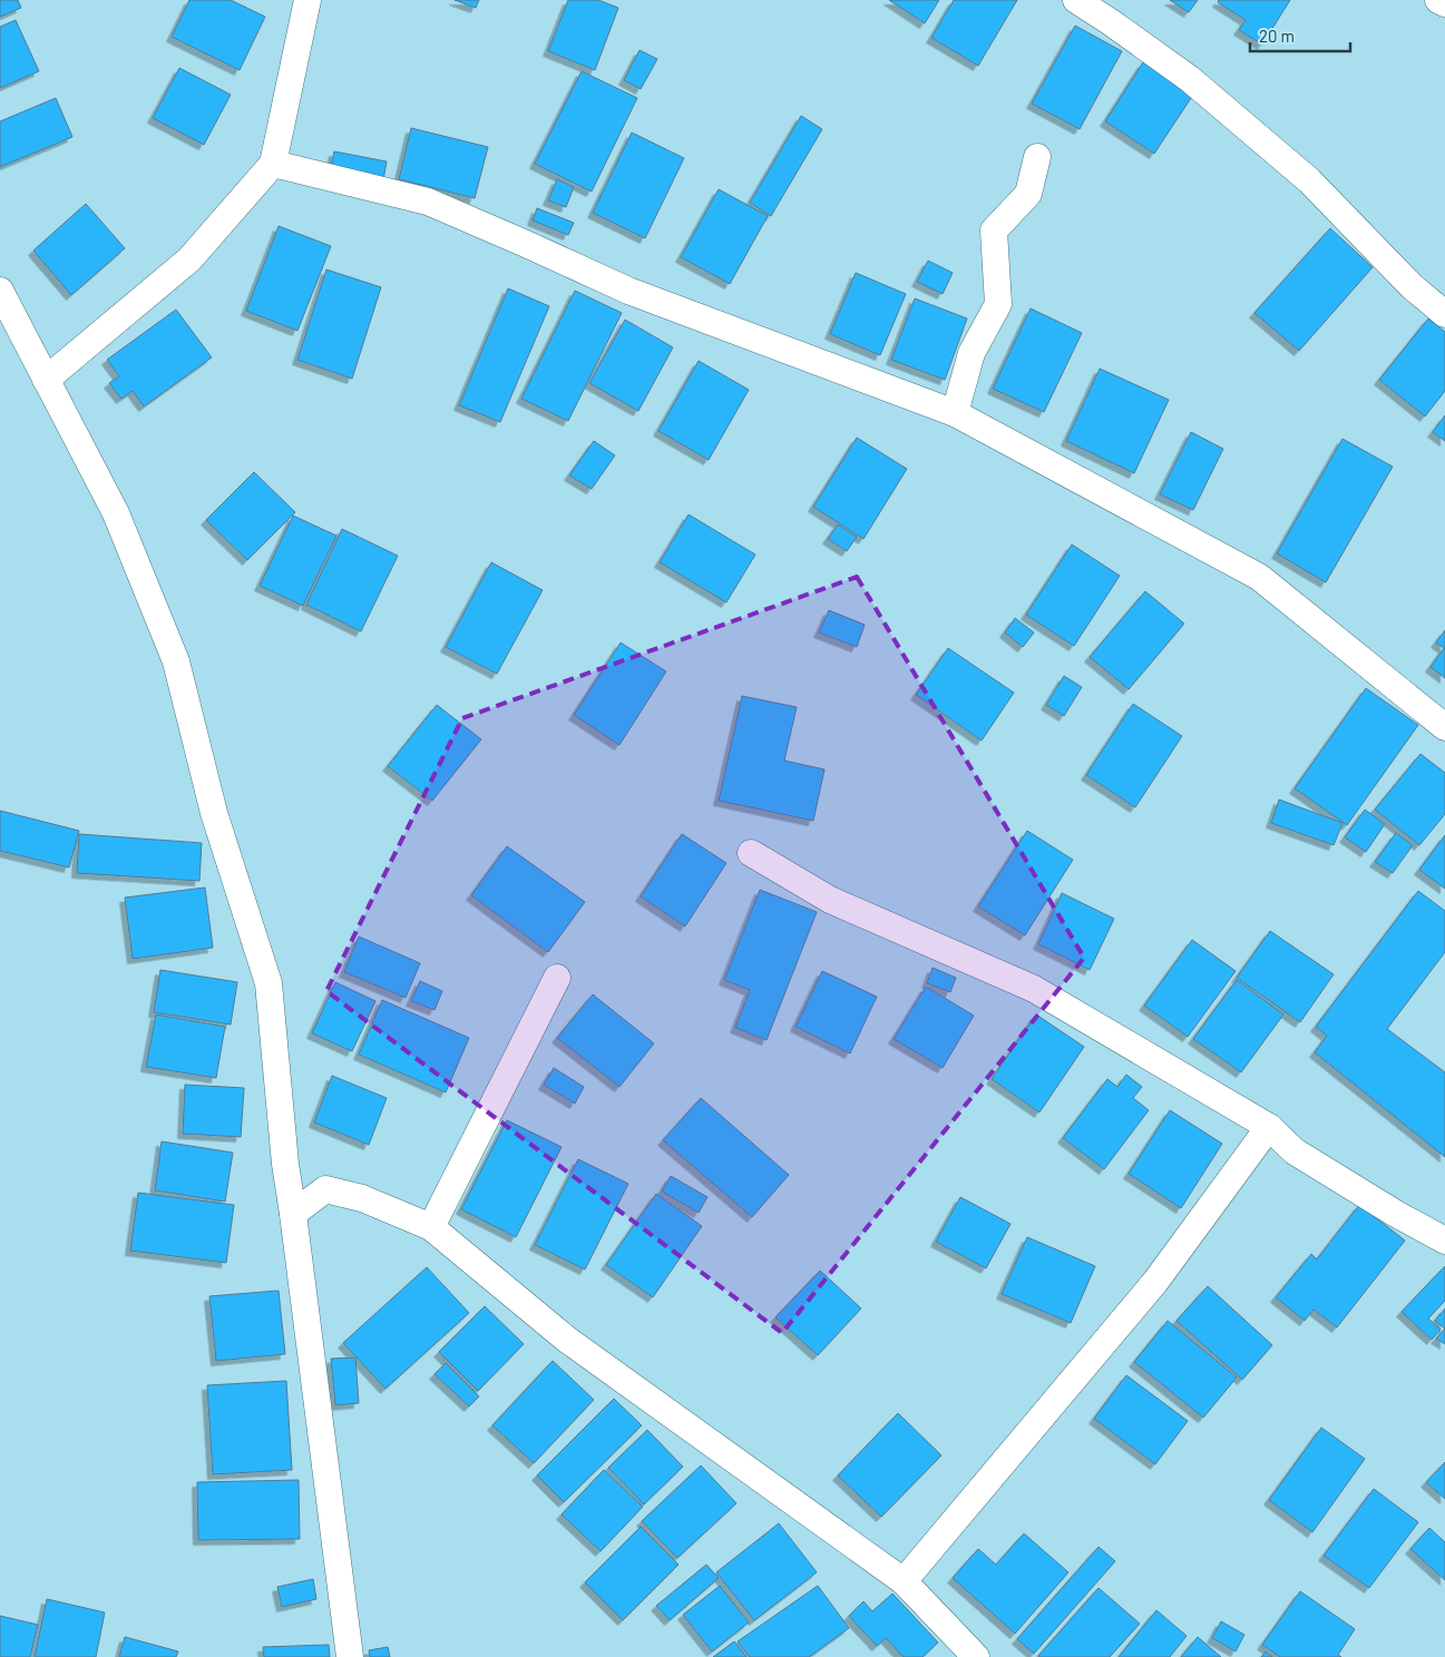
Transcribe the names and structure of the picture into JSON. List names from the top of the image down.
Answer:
{
  "scale_bar": "20 m"
}
